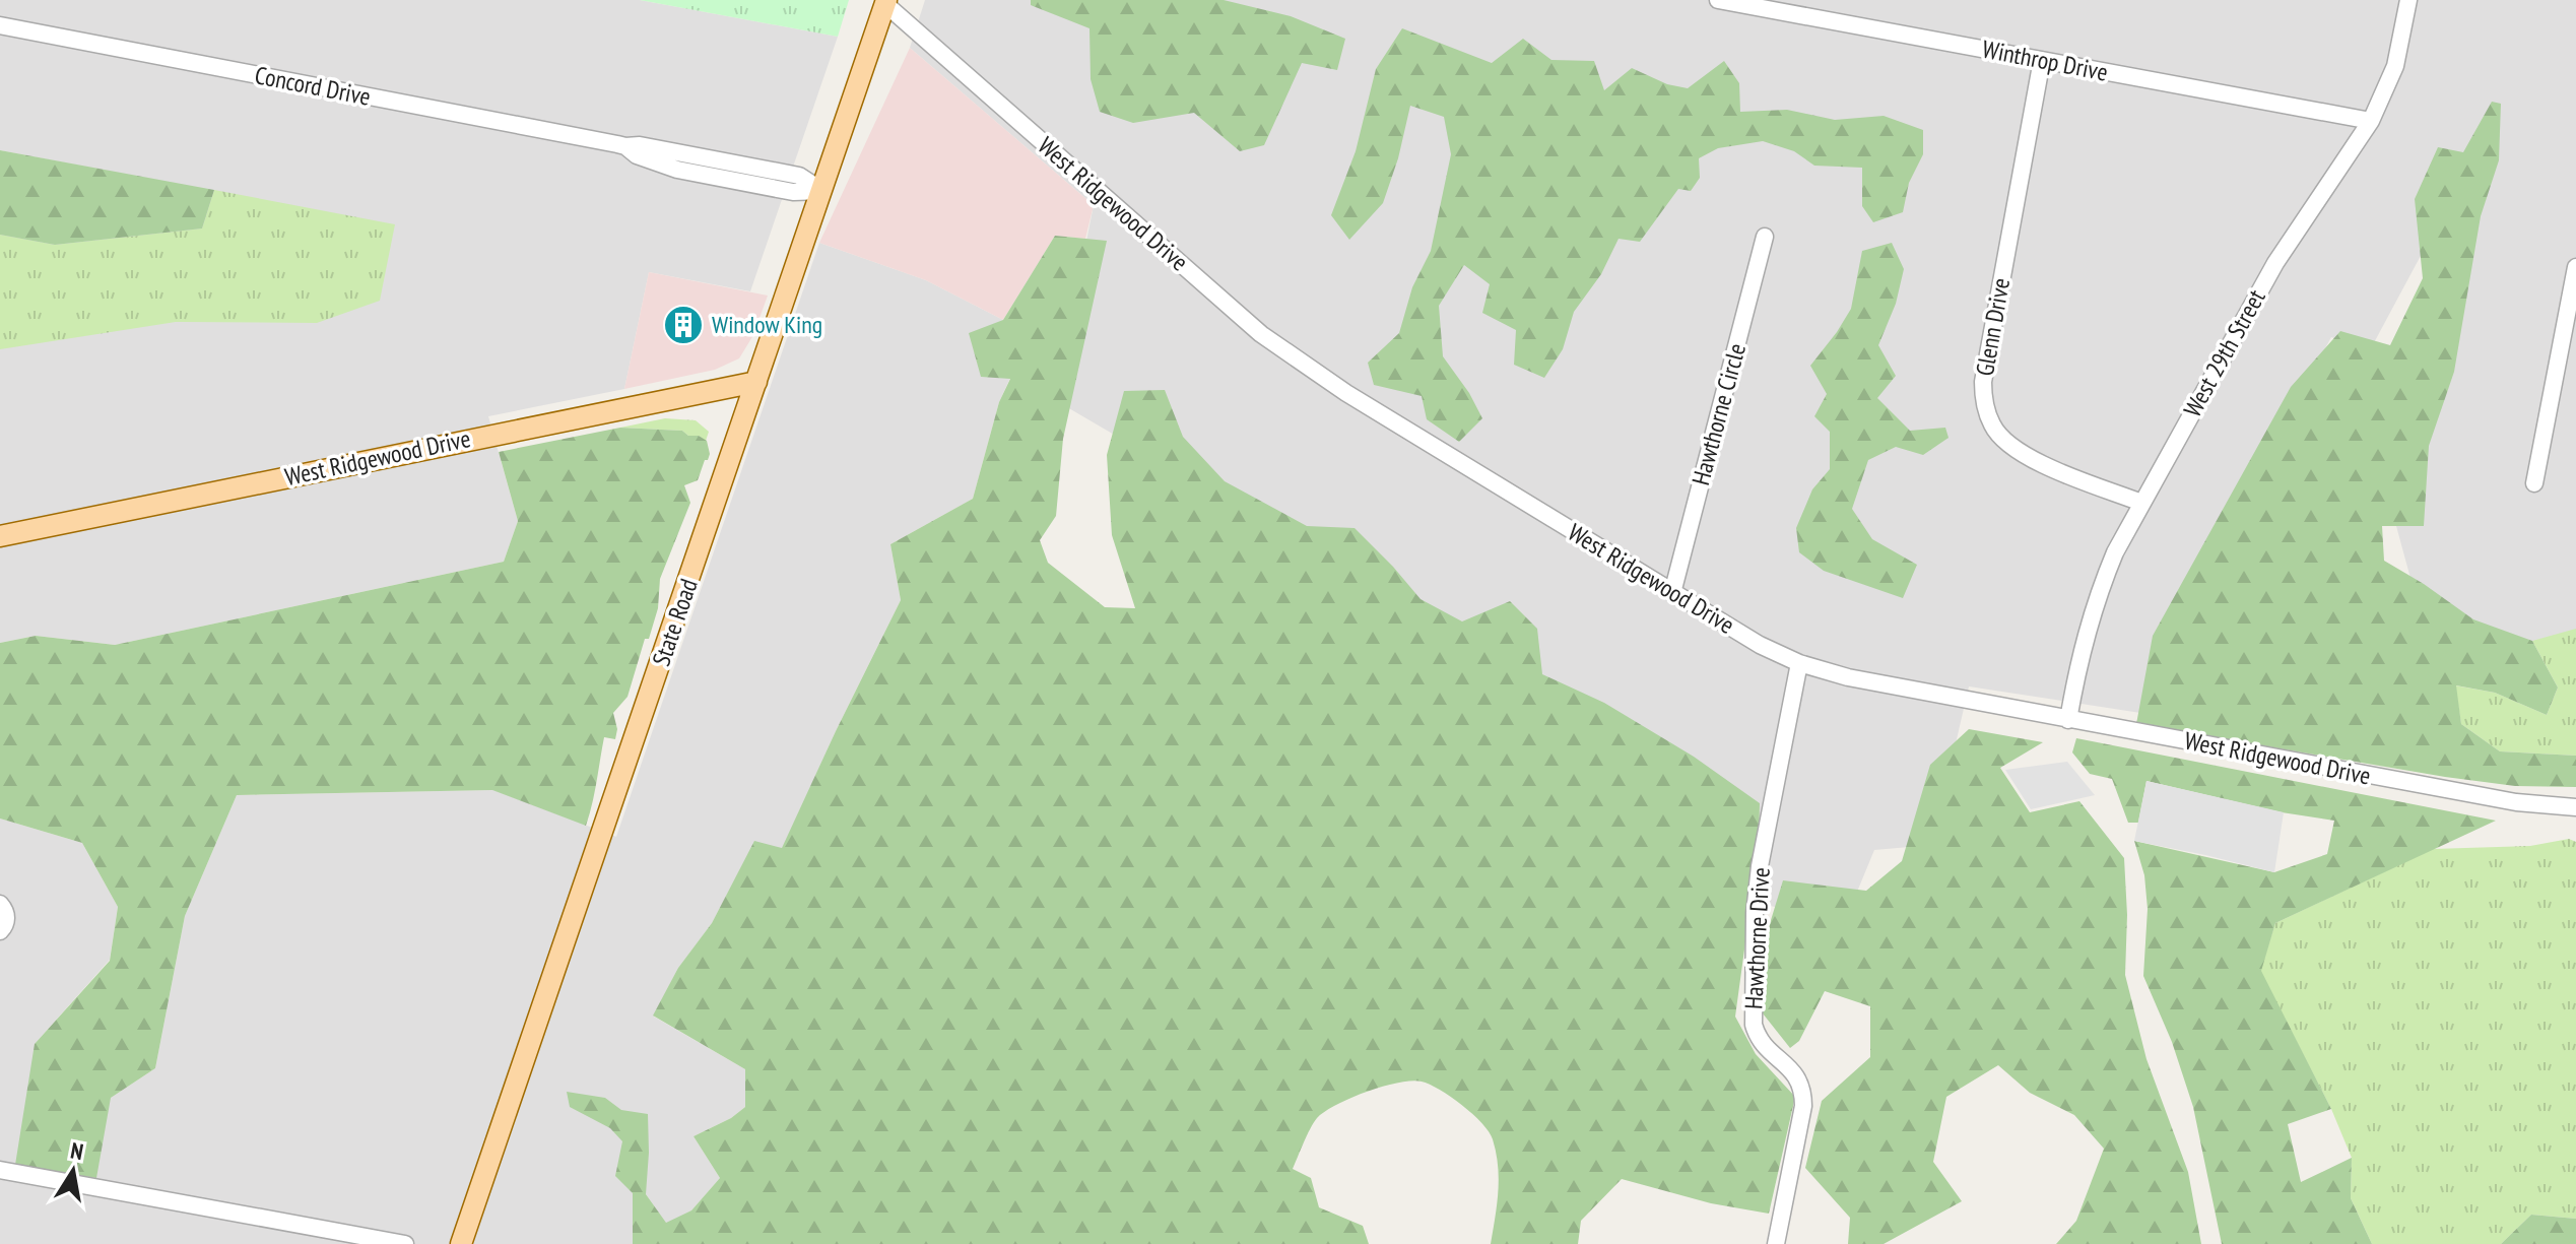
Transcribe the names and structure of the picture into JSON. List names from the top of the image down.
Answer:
{
  "streets": {
    "main road": ["West Ridgewood Drive", "State Road"],
    "street": [
      "Winthrop Drive",
      "Concord Drive",
      "Glenn Drive",
      "West 29th Street",
      "Hawthorne Circle",
      "Hawthorne Drive"
    ]
  },
  "crossings": [
    ["Winthrop Drive", "Glenn Drive"],
    ["Winthrop Drive", "West 29th Street"],
    ["Concord Drive", "State Road"],
    ["West Ridgewood Drive", "West 29th Street"],
    ["West Ridgewood Drive", "Hawthorne Circle"],
    ["West Ridgewood Drive", "State Road"],
    ["West Ridgewood Drive", "Hawthorne Drive"],
    ["Glenn Drive", "West 29th Street"]
  ],
  "places": {
    "building": ["Window King"]
  },
  "north": "top"
}
